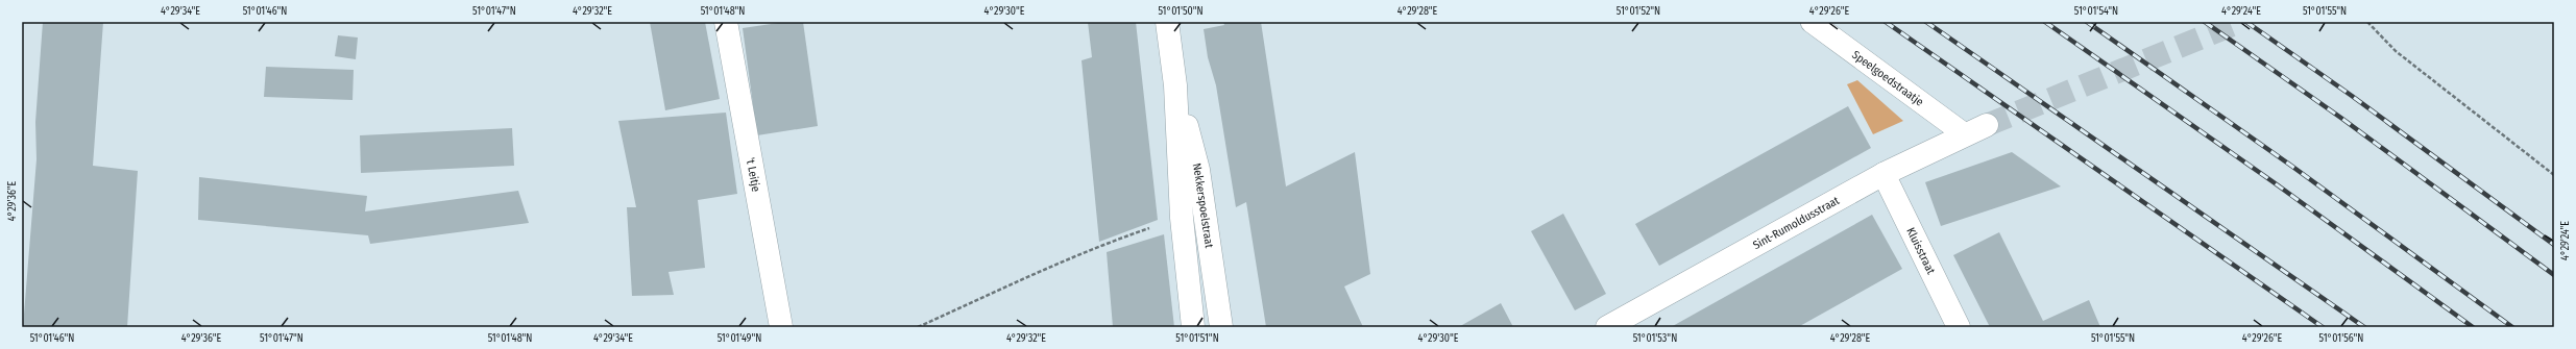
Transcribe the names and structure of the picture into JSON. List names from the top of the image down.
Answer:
{
  "streets": {
    "street": [
      "'t Leitje",
      "Nekkerspoelstraat",
      "Sint-Rumoldusstraat",
      "Kluisstraat"
    ],
    "lane": ["Speelgoedstraatje"]
  },
  "crossings": [
    ["Speelgoedstraatje", "Sint-Rumoldusstraat"],
    ["Sint-Rumoldusstraat", "Kluisstraat"]
  ],
  "coordinates": [
    "4°29'34\"E",
    "51°01'46\"N",
    "51°01'47\"N",
    "4°29'32\"E",
    "51°01'48\"N",
    "4°29'30\"E",
    "51°01'50\"N",
    "4°29'28\"E",
    "51°01'52\"N",
    "4°29'26\"E",
    "51°01'54\"N",
    "4°29'24\"E",
    "51°01'55\"N",
    "4°29'36\"E",
    "51°01'49\"N",
    "51°01'51\"N",
    "51°01'53\"N",
    "51°01'56\"N"
  ]
}
